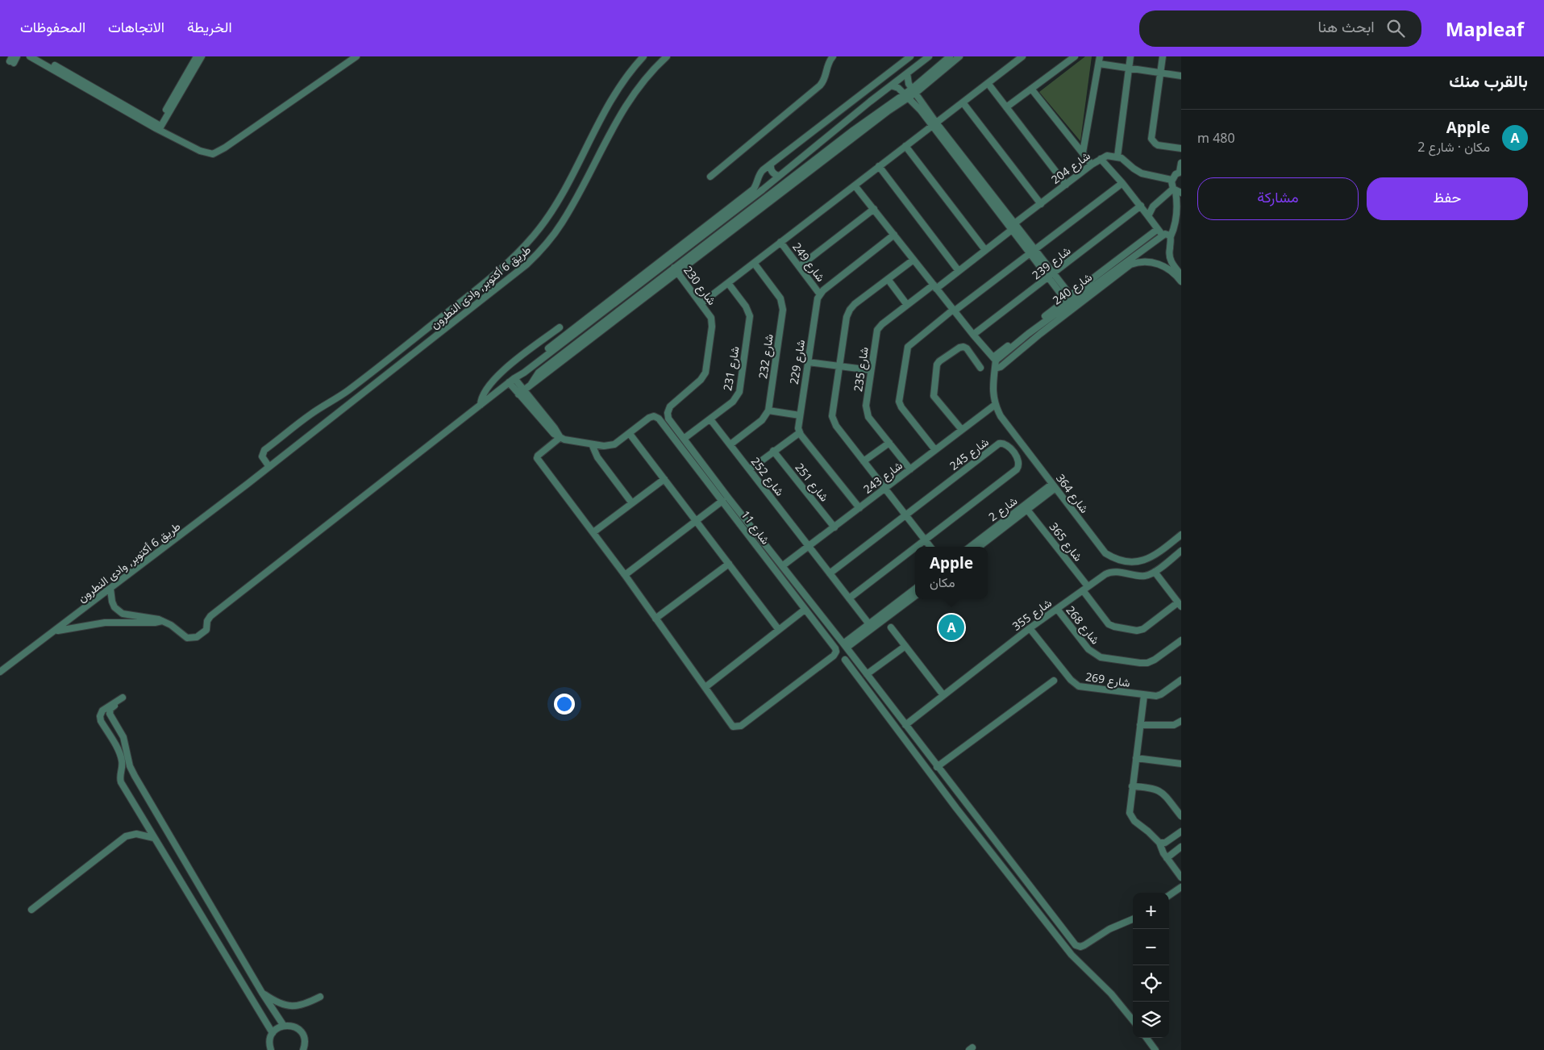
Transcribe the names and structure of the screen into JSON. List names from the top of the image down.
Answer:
{
  "streets": {
    "street": [
      "شارع 204",
      "شارع 249",
      "شارع 239",
      "شارع 230",
      "طريق 6 أكتوبر, وادى النطرون",
      "شارع 240",
      "شارع 232",
      "شارع 229",
      "شارع 231",
      "شارع 235",
      "شارع 245",
      "شارع 252",
      "شارع 243",
      "شارع 251",
      "شارع 364",
      "شارع 2",
      "شارع 11",
      "شارع 365",
      "شارع 355",
      "شارع 268",
      "شارع 269"
    ]
  },
  "crossings": [
    ["شارع 204", "شارع 235"],
    ["شارع 249", "شارع 229"],
    ["شارع 230", "شارع 11"],
    ["شارع 231", "شارع 252"],
    ["شارع 231", "شارع 11"],
    ["شارع 235", "شارع 243"],
    ["شارع 245", "شارع 252"],
    ["شارع 252", "شارع 243"],
    ["شارع 243", "شارع 251"],
    ["شارع 243", "شارع 364"],
    ["شارع 243", "شارع 11"],
    ["شارع 364", "شارع 2"],
    ["شارع 2", "شارع 365"],
    ["شارع 11", "شارع 355"],
    ["شارع 365", "شارع 355"],
    ["شارع 355", "شارع 268"],
    ["شارع 355", "شارع 269"]
  ],
  "page": {
    "header": "Mapleaf",
    "search": "ابحث هنا",
    "nav": ["الخريطة", "الاتجاهات", "المحفوظات"],
    "heading": "بالقرب منك",
    "list": [
      {
        "mark": "A",
        "name": "Apple",
        "note": "مكان · شارع 2",
        "value": "480 m"
      }
    ],
    "buttons": ["حفظ", "مشاركة"],
    "popup": ["Apple", "مكان"],
    "pins": "A",
    "map_buttons": ["+", "−"]
  }
}
